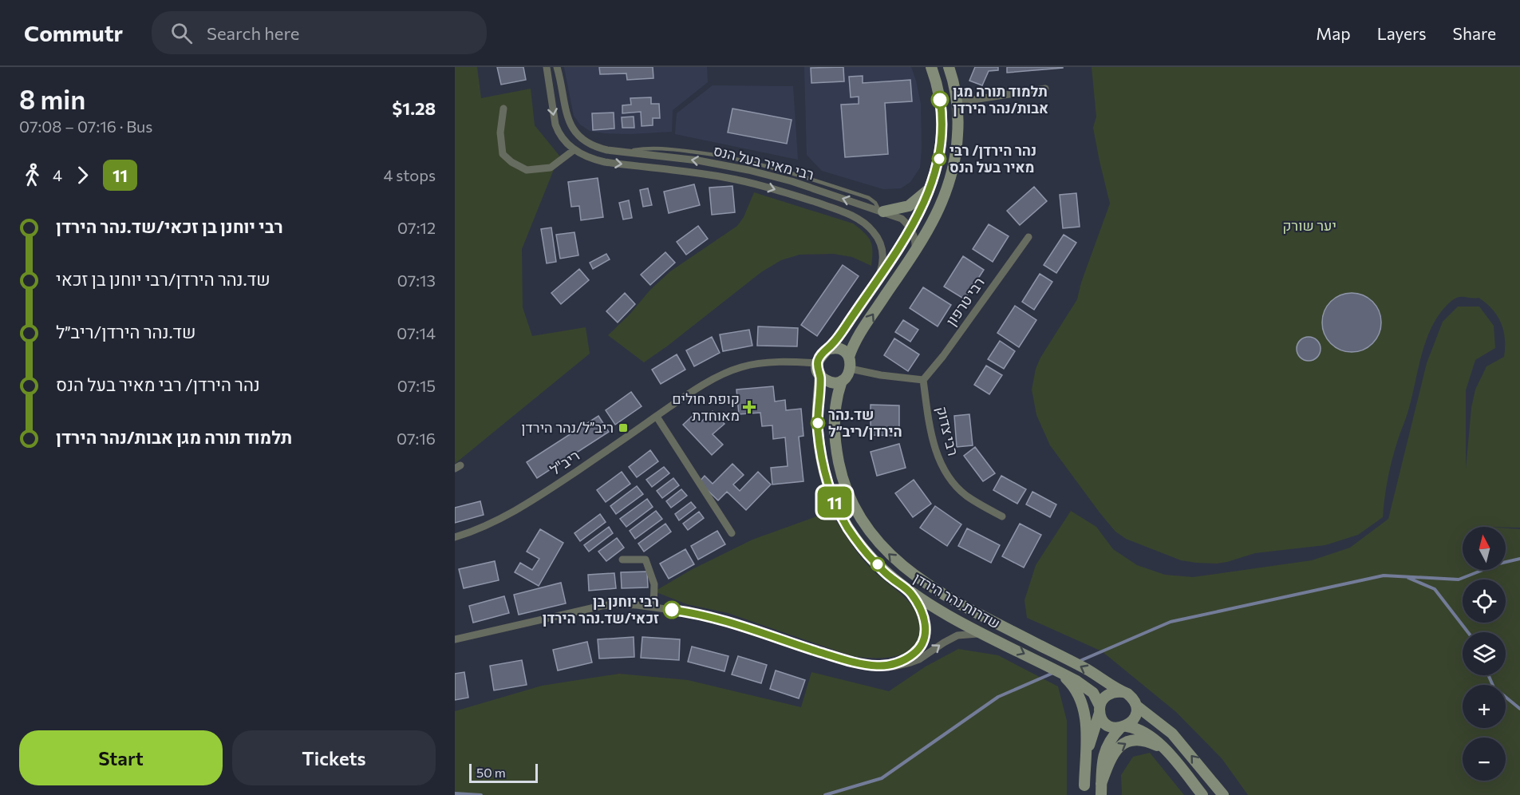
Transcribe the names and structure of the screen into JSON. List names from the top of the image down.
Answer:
{
  "streets": {
    "main road": ["שדרות נהר הירדן"],
    "street": [
      "רבי מאיר בעל הנס",
      "רבי טרפון",
      "רבי צדוק",
      "ריב\"ל"
    ]
  },
  "crossings": [
    ["רבי טרפון", "רבי צדוק"],
    ["ריב\"ל", "שדרות נהר הירדן"]
  ],
  "parks": ["יער שורק"],
  "places": {
    "other": [
      "תלמוד תורה מגן אבות/נהר הירדן",
      "נהר הירדן/ רבי מאיר בעל הנס",
      "שד.נהר הירדן/ריב״ל",
      "רבי יוחנן בן זכאי/שד.נהר הירדן"
    ],
    "health": ["קופת חולים מאוחדת"],
    "transit": ["ריב״ל/נהר הירדן"]
  },
  "lines": ["bus line 11"],
  "scale_bar": "50 m",
  "north": "top",
  "page": {
    "header": "Commutr",
    "search": "Search here",
    "nav": ["Map", "Layers", "Share"],
    "heading": ["8 min", "07:08 – 07:16 · Bus", "$1.28"],
    "on_map": "11",
    "legs": ["4", "11", "4 stops"],
    "list": [
      {
        "name": "רבי יוחנן בן זכאי/שד.נהר הירדן",
        "value": "07:12"
      },
      {
        "name": "שד.נהר הירדן/רבי יוחנן בן זכאי",
        "value": "07:13"
      },
      {
        "name": "שד.נהר הירדן/ריב״ל",
        "value": "07:14"
      },
      {
        "name": "נהר הירדן/ רבי מאיר בעל הנס",
        "value": "07:15"
      },
      {
        "name": "תלמוד תורה מגן אבות/נהר הירדן",
        "value": "07:16"
      }
    ],
    "map_buttons": ["+", "−"],
    "buttons": ["Start", "Tickets"],
    "scale": "50 m"
  }
}
